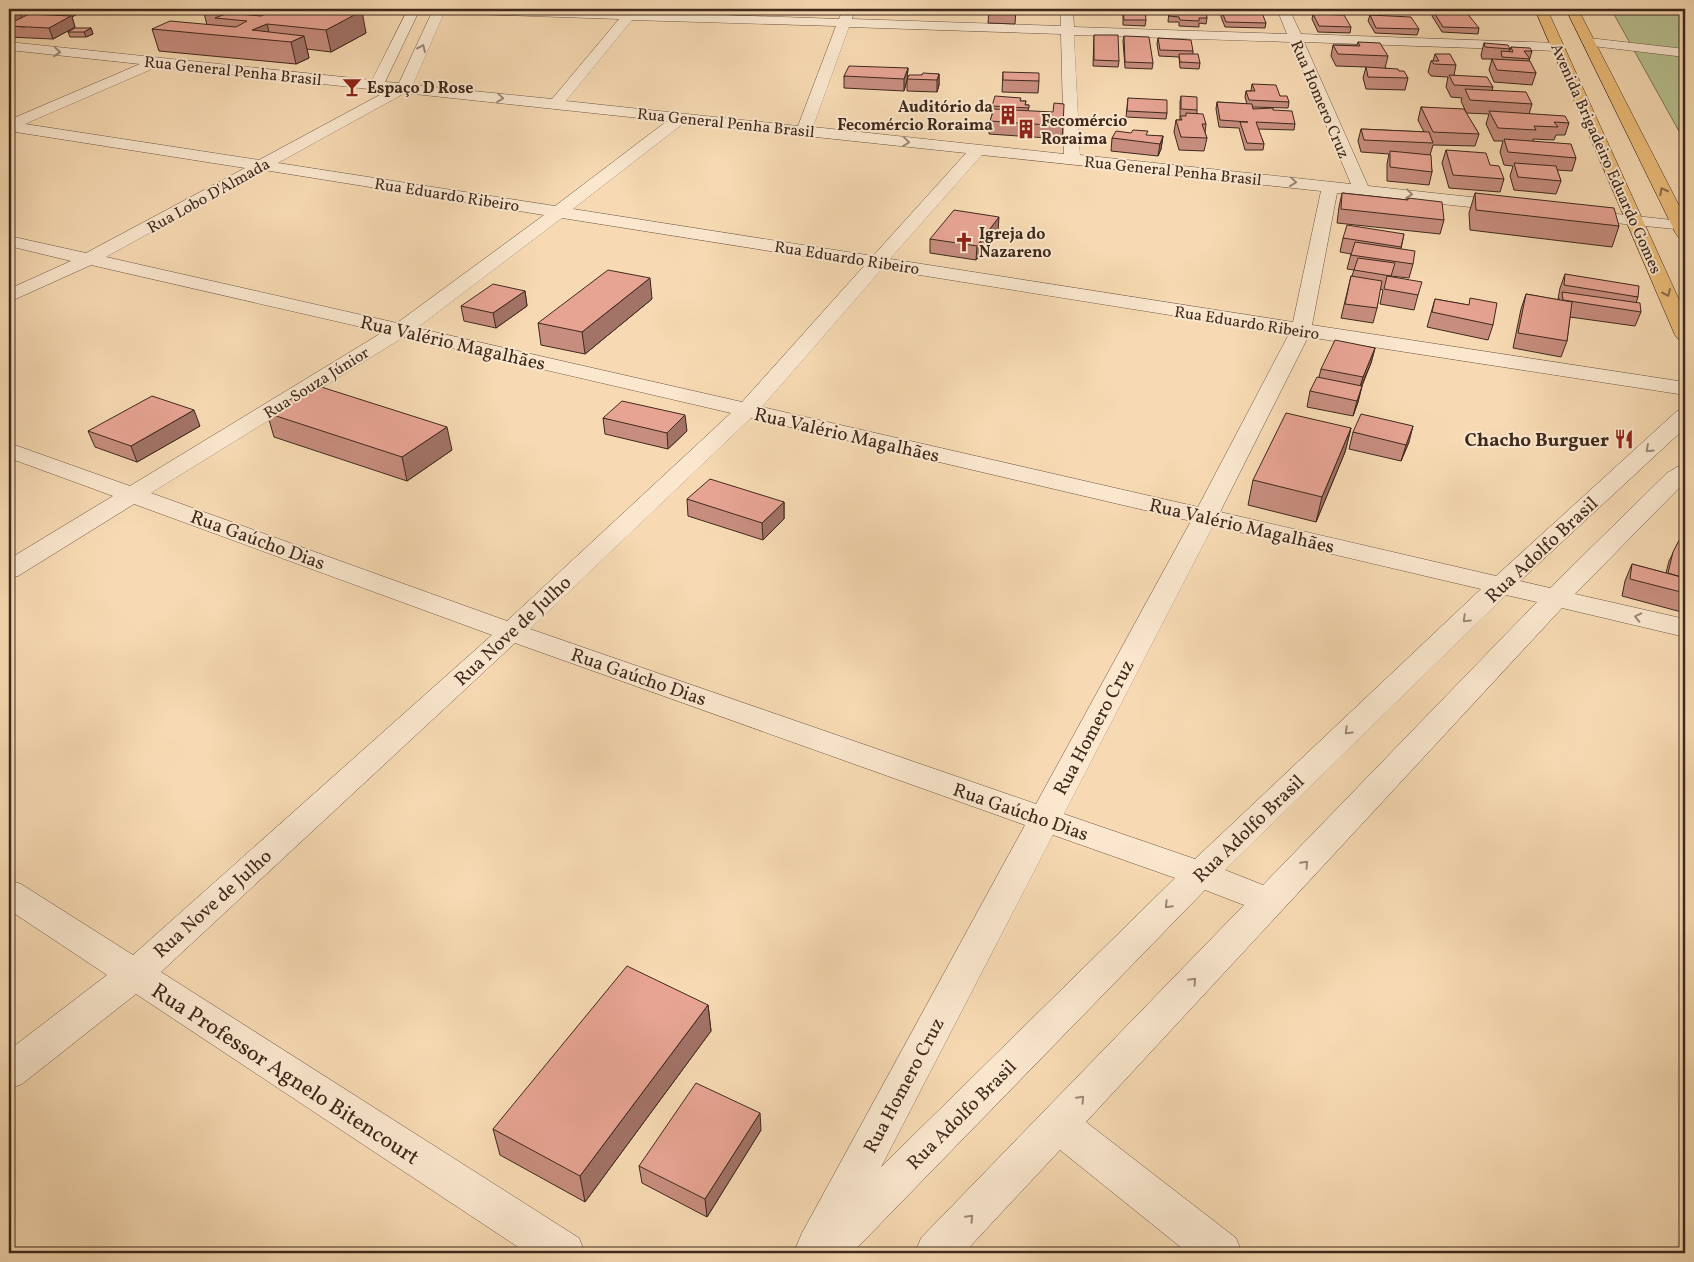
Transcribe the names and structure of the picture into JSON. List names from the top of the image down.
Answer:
{
  "streets": {
    "main road": ["Avenida Brigadeiro Eduardo Gomes"],
    "street": [
      "Rua General Penha Brasil",
      "Rua Homero Cruz",
      "Rua Eduardo Ribeiro",
      "Rua Lobo D'Almada",
      "Rua Valério Magalhães",
      "Rua Souza Júnior",
      "Rua Gaúcho Dias",
      "Rua Adolfo Brasil",
      "Rua Nove de Julho",
      "Rua Professor Agnelo Bitencourt"
    ]
  },
  "crossings": [
    ["Rua General Penha Brasil", "Rua Homero Cruz"],
    ["Rua General Penha Brasil", "Rua Lobo D'Almada"],
    ["Rua General Penha Brasil", "Rua Souza Júnior"],
    ["Rua General Penha Brasil", "Rua Nove de Julho"],
    ["Rua Homero Cruz", "Rua Eduardo Ribeiro"],
    ["Rua Homero Cruz", "Rua Valério Magalhães"],
    ["Rua Homero Cruz", "Rua Gaúcho Dias"],
    ["Rua Eduardo Ribeiro", "Rua Lobo D'Almada"],
    ["Rua Eduardo Ribeiro", "Rua Souza Júnior"],
    ["Rua Eduardo Ribeiro", "Rua Nove de Julho"],
    ["Rua Lobo D'Almada", "Rua Valério Magalhães"],
    ["Rua Valério Magalhães", "Rua Souza Júnior"],
    ["Rua Valério Magalhães", "Rua Adolfo Brasil"],
    ["Rua Valério Magalhães", "Rua Nove de Julho"],
    ["Rua Souza Júnior", "Rua Gaúcho Dias"],
    ["Rua Gaúcho Dias", "Rua Adolfo Brasil"],
    ["Rua Gaúcho Dias", "Rua Nove de Julho"],
    ["Rua Nove de Julho", "Rua Professor Agnelo Bitencourt"]
  ],
  "places": {
    "bar": ["Espaço D Rose"],
    "building": ["Auditório da Fecomércio Roraima", "Fecomércio Roraima"],
    "church": ["Igreja do Nazareno"],
    "restaurant": ["Chacho Burguer"]
  }
}
